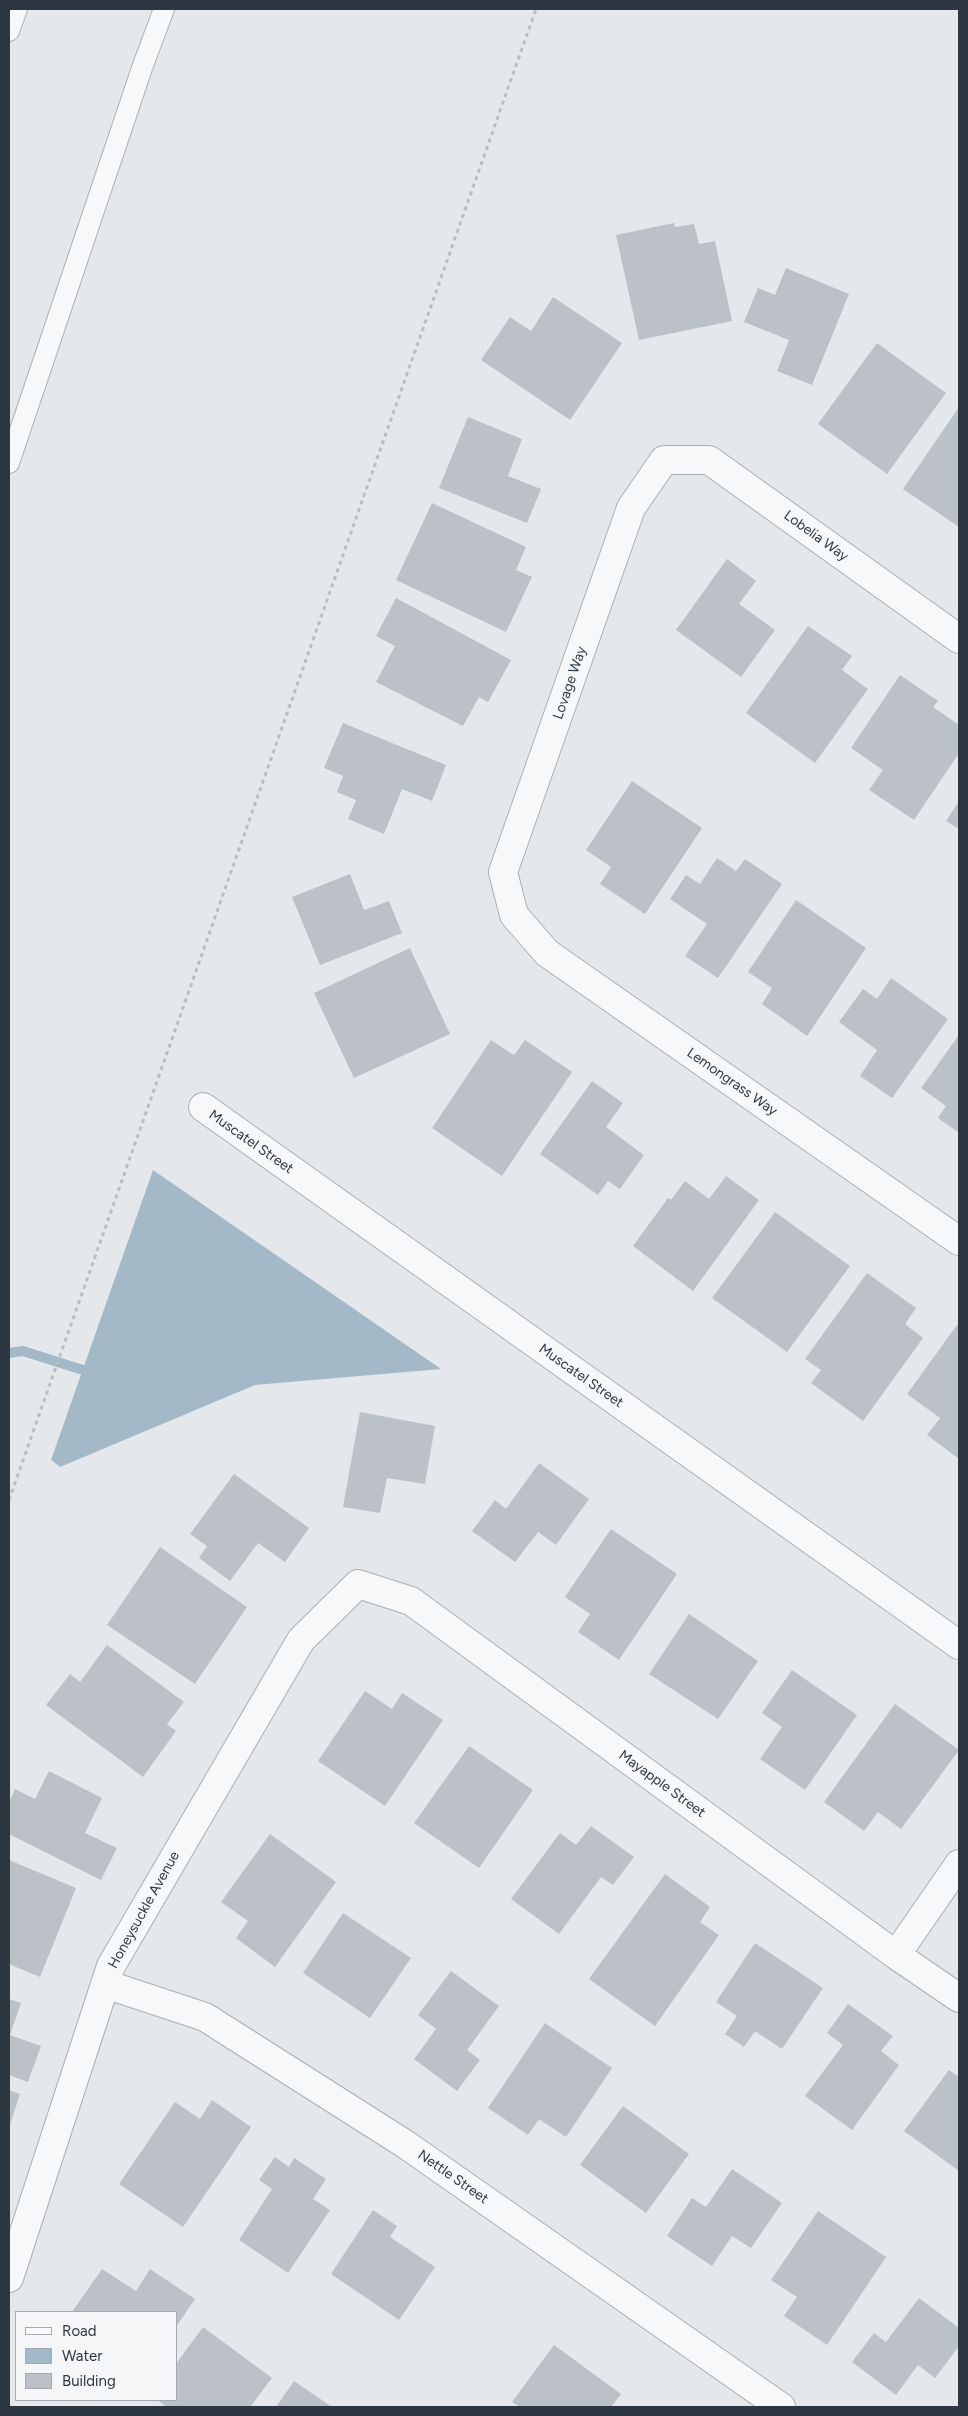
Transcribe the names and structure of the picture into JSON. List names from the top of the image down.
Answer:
{
  "streets": {
    "street": [
      "Lobelia Way",
      "Lovage Way",
      "Lemongrass Way",
      "Muscatel Street",
      "Mayapple Street",
      "Honeysuckle Avenue",
      "Nettle Street"
    ]
  },
  "crossings": [
    ["Lobelia Way", "Lovage Way"],
    ["Lovage Way", "Lemongrass Way"],
    ["Mayapple Street", "Honeysuckle Avenue"],
    ["Honeysuckle Avenue", "Nettle Street"]
  ],
  "legend": ["Road", "Water", "Building"]
}
